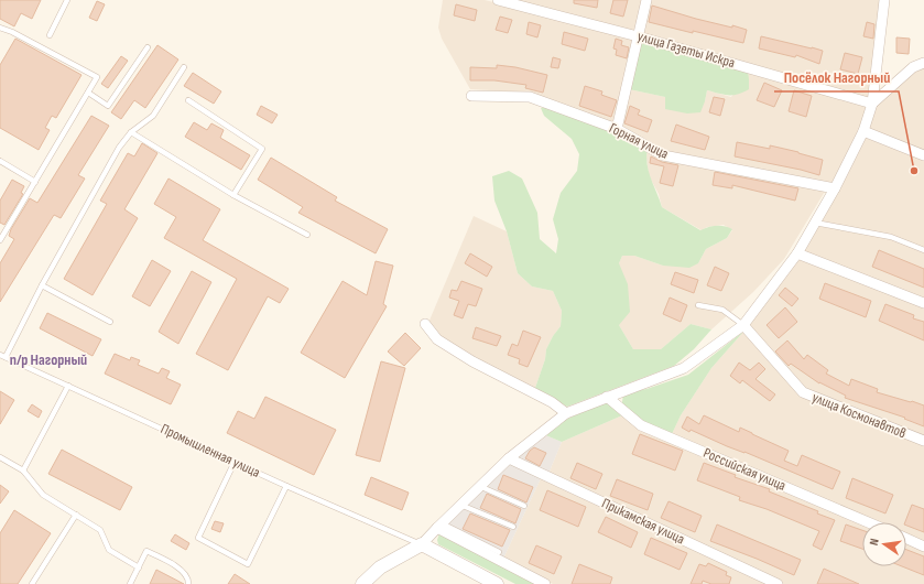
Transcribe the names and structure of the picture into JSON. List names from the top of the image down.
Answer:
{
  "streets": {
    "street": [
      "улица Газеты Искра",
      "Горная улица",
      "улица Космонавтов",
      "Российская улица",
      "Прикамская улица"
    ],
    "lane": ["Промышленная улица"]
  },
  "districts": ["п/р Нагорный"],
  "places": ["Посёлок Нагорный"],
  "north": "left"
}
